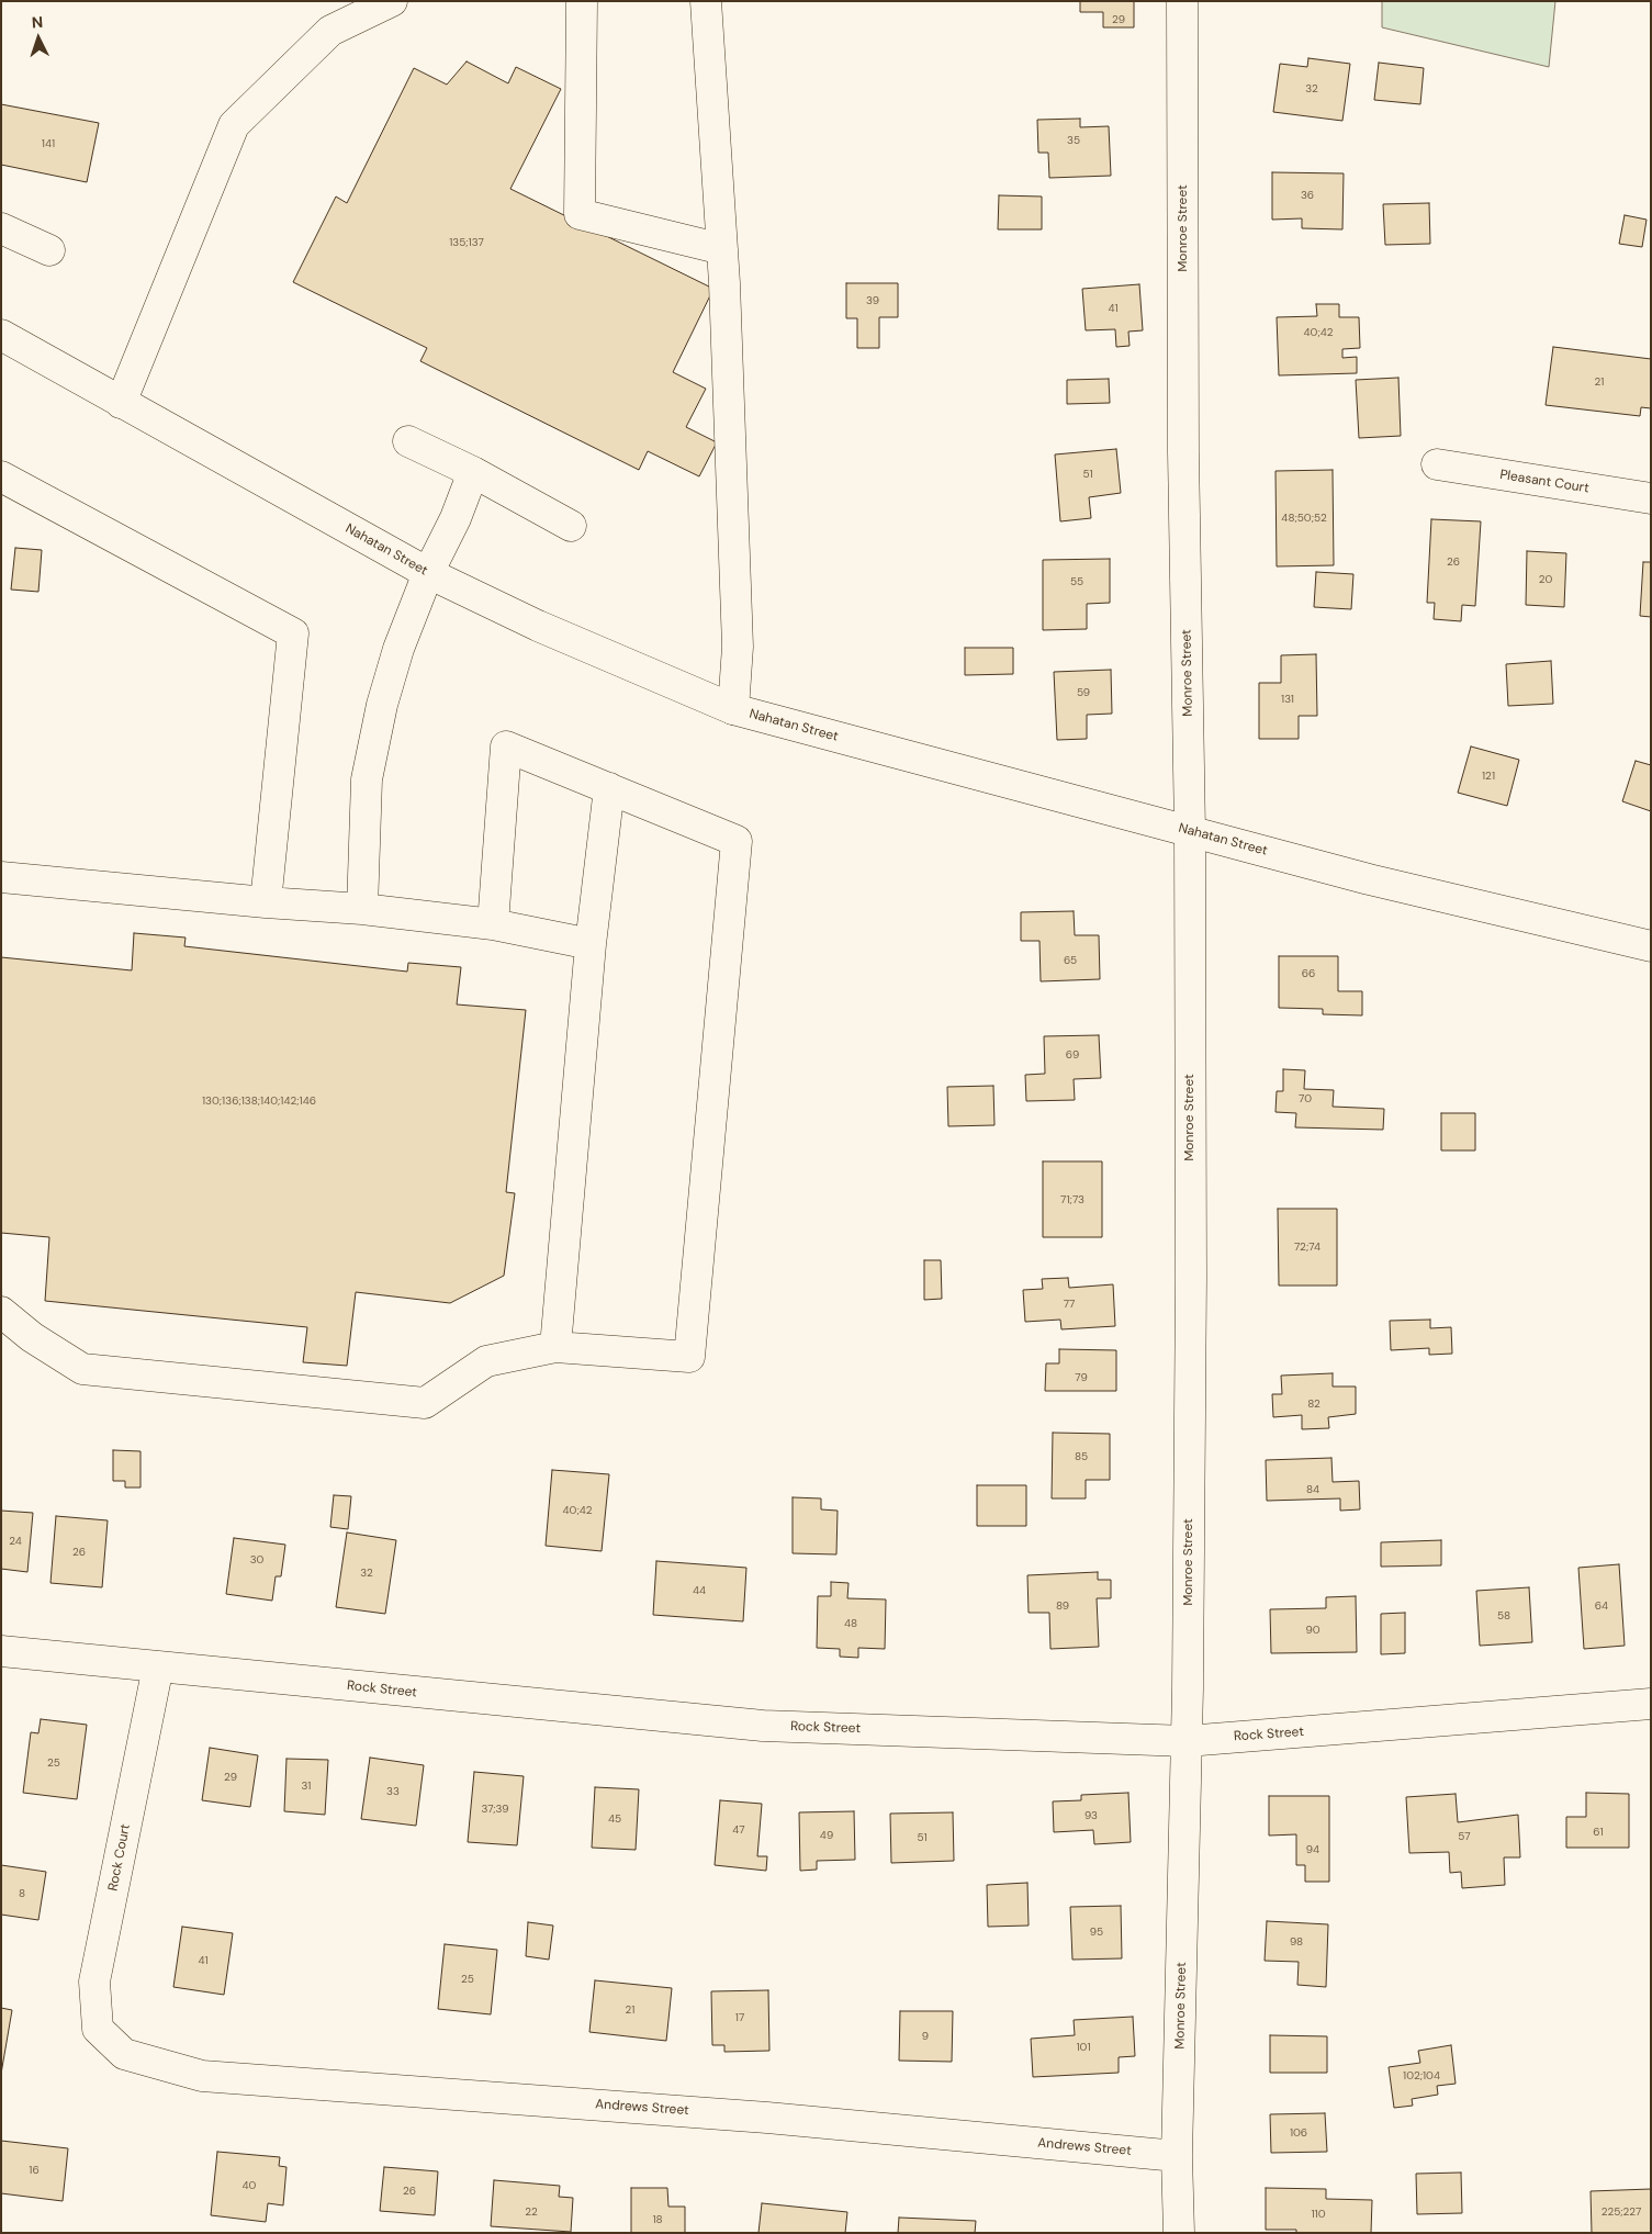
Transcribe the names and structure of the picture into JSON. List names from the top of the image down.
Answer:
{
  "streets": {
    "street": [
      "Monroe Street",
      "Pleasant Court",
      "Nahatan Street",
      "Rock Street",
      "Rock Court",
      "Andrews Street"
    ]
  },
  "crossings": [
    ["Monroe Street", "Nahatan Street"],
    ["Monroe Street", "Rock Street"],
    ["Monroe Street", "Andrews Street"],
    ["Rock Street", "Rock Court"],
    ["Rock Court", "Andrews Street"]
  ],
  "house_numbers": [
    "29",
    "32",
    "35",
    "141",
    "36",
    "135;137",
    "39",
    "41",
    "40;42",
    "21",
    "51",
    "48;50;52",
    "26",
    "20",
    "55",
    "59",
    "131",
    "121",
    "65",
    "66",
    "69",
    "70",
    "130;136;138;140;142;146",
    "71;73",
    "72;74",
    "77",
    "79",
    "82",
    "85",
    "84",
    "40;42",
    "24",
    "26",
    "30",
    "32",
    "44",
    "89",
    "64",
    "58",
    "48",
    "90",
    "25",
    "29",
    "31",
    "33",
    "37;39",
    "93",
    "45",
    "47",
    "61",
    "49",
    "57",
    "51",
    "94",
    "8",
    "95",
    "98",
    "41",
    "25",
    "21",
    "17",
    "9",
    "101",
    "102;104",
    "106",
    "16",
    "40",
    "26",
    "22",
    "225;227",
    "110",
    "18"
  ],
  "north": "top"
}
